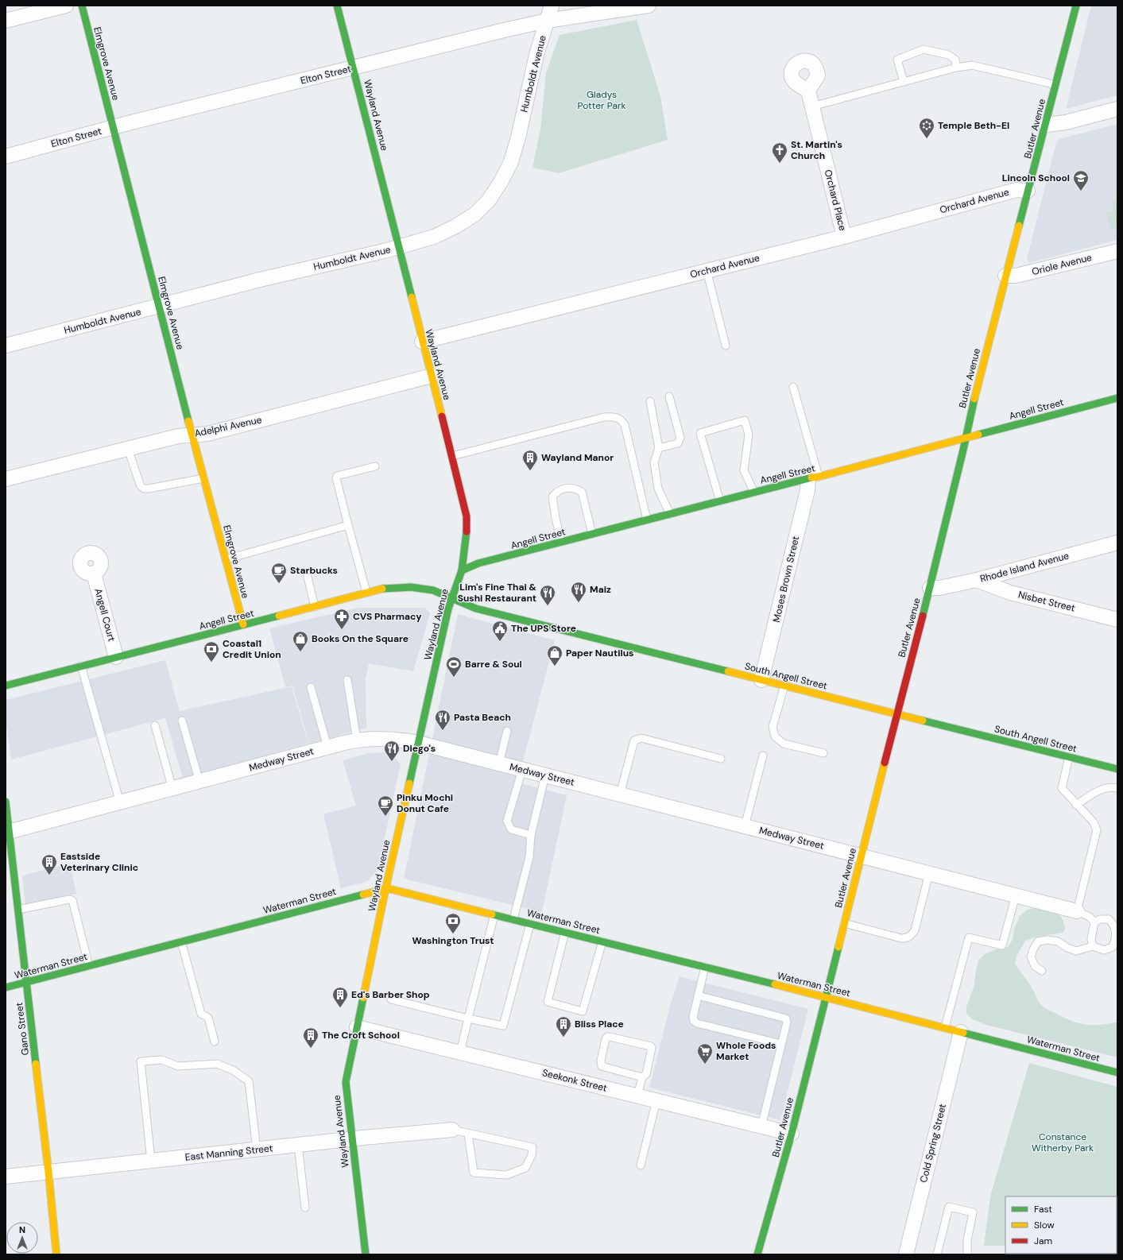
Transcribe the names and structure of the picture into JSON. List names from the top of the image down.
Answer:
{
  "streets": {
    "main road": [
      "Elmgrove Avenue",
      "Wayland Avenue",
      "Butler Avenue",
      "Angell Street",
      "South Angell Street",
      "Waterman Street",
      "Gano Street"
    ],
    "street": [
      "Humboldt Avenue",
      "Elton Street",
      "Orchard Place",
      "Orchard Avenue",
      "Oriole Avenue",
      "Adelphi Avenue",
      "Rhode Island Avenue",
      "Moses Brown Street",
      "Nisbet Street",
      "Angell Court",
      "Medway Street",
      "Seekonk Street",
      "Cold Spring Street",
      "East Manning Street"
    ]
  },
  "crossings": [
    ["Elmgrove Avenue", "Humboldt Avenue"],
    ["Elmgrove Avenue", "Elton Street"],
    ["Elmgrove Avenue", "Angell Street"],
    ["Elmgrove Avenue", "Adelphi Avenue"],
    ["Humboldt Avenue", "Elton Street"],
    ["Humboldt Avenue", "Wayland Avenue"],
    ["Elton Street", "Wayland Avenue"],
    ["Wayland Avenue", "Orchard Avenue"],
    ["Wayland Avenue", "Angell Street"],
    ["Wayland Avenue", "Adelphi Avenue"],
    ["Wayland Avenue", "South Angell Street"],
    ["Wayland Avenue", "Medway Street"],
    ["Wayland Avenue", "Waterman Street"],
    ["Wayland Avenue", "Seekonk Street"],
    ["Wayland Avenue", "East Manning Street"],
    ["Butler Avenue", "Orchard Avenue"],
    ["Butler Avenue", "Oriole Avenue"],
    ["Butler Avenue", "Angell Street"],
    ["Butler Avenue", "Rhode Island Avenue"],
    ["Butler Avenue", "South Angell Street"],
    ["Butler Avenue", "Medway Street"],
    ["Butler Avenue", "Waterman Street"],
    ["Butler Avenue", "Seekonk Street"],
    ["Orchard Place", "Orchard Avenue"],
    ["Angell Street", "Moses Brown Street"],
    ["Angell Street", "Angell Court"],
    ["Angell Street", "South Angell Street"],
    ["Rhode Island Avenue", "Nisbet Street"],
    ["Moses Brown Street", "South Angell Street"],
    ["Medway Street", "Gano Street"],
    ["Waterman Street", "Gano Street"],
    ["Waterman Street", "Cold Spring Street"],
    ["Gano Street", "East Manning Street"]
  ],
  "parks": ["Gladys Potter Park", "Constance Witherby Park"],
  "places": {
    "synagogue": ["Temple Beth-El"],
    "church": ["St. Martin's Church"],
    "school or university": ["Lincoln School"],
    "building": [
      "Wayland Manor",
      "Eastside Veterinary Clinic",
      "Ed's Barber Shop",
      "Bliss Place",
      "The Croft School"
    ],
    "cafe": ["Starbucks", "Pinku Mochi Donut Cafe"],
    "restaurant": [
      "Maiz",
      "Lim's Fine Thai & Sushi Restaurant",
      "Pasta Beach",
      "Diego's"
    ],
    "pharmacy": ["CVS Pharmacy"],
    "public building": ["The UPS Store"],
    "shop": ["Books On the Square", "Paper Nautilus"],
    "bank": ["Coastal1 Credit Union", "Washington Trust"],
    "sports": ["Barre & Soul"],
    "supermarket": ["Whole Foods Market"]
  },
  "legend": ["Fast", "Slow", "Jam"],
  "north": "top"
}
